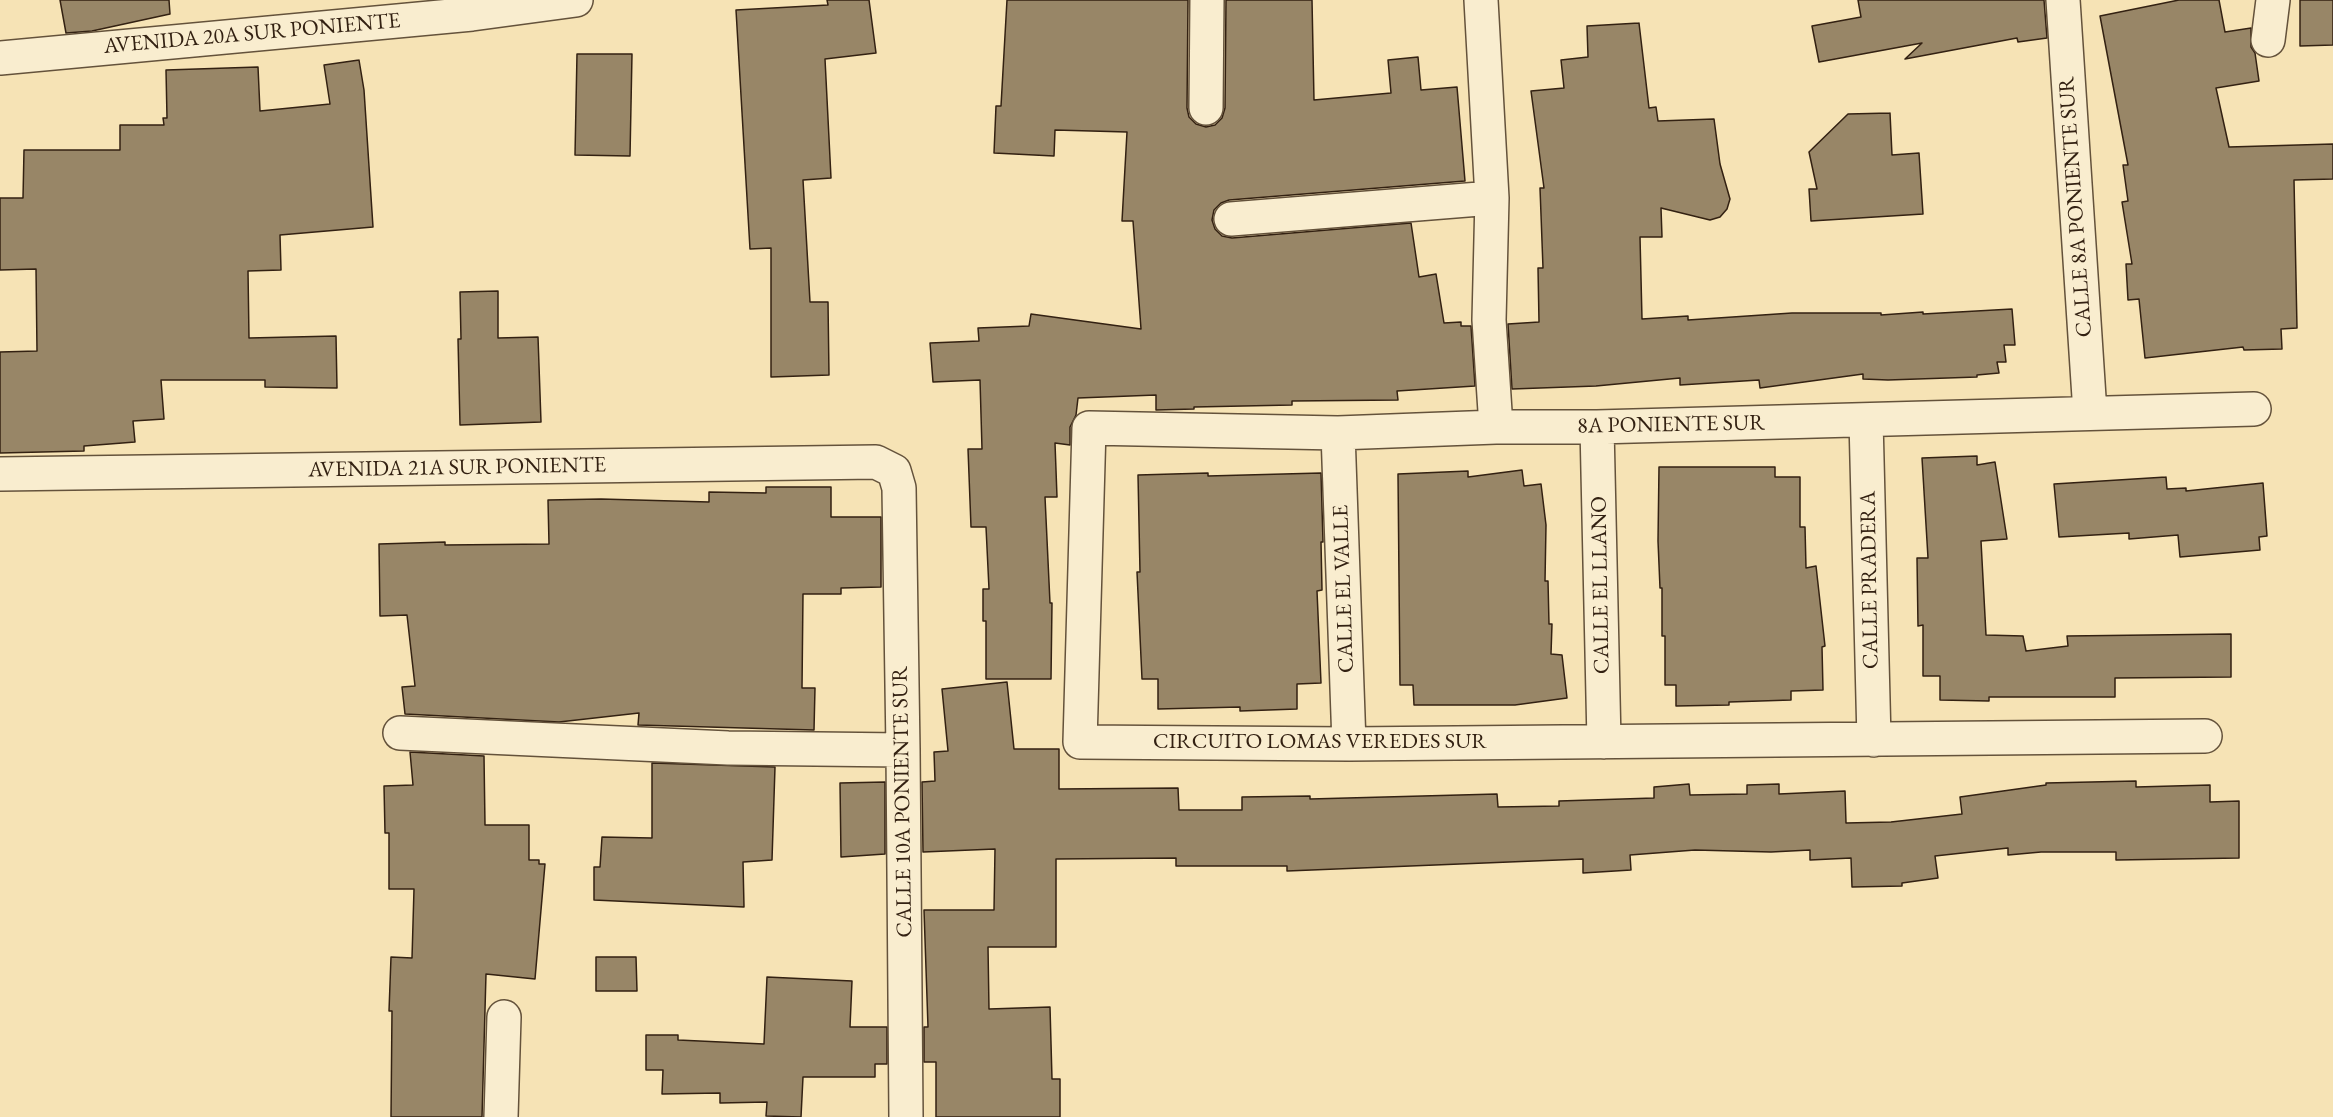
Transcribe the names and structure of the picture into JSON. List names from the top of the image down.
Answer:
{
  "streets": {
    "street": [
      "AVENIDA 20A SUR PONIENTE",
      "CALLE 8A PONIENTE SUR",
      "8A PONIENTE SUR",
      "AVENIDA 21A SUR PONIENTE",
      "CALLE PRADERA",
      "CALLE EL LLANO",
      "CALLE EL VALLE",
      "CIRCUITO LOMAS VEREDES SUR",
      "CALLE 10A PONIENTE SUR"
    ]
  },
  "crossings": [
    ["CALLE 8A PONIENTE SUR", "8A PONIENTE SUR"],
    ["8A PONIENTE SUR", "CALLE PRADERA"],
    ["8A PONIENTE SUR", "CALLE EL LLANO"],
    ["8A PONIENTE SUR", "CALLE EL VALLE"],
    ["8A PONIENTE SUR", "CIRCUITO LOMAS VEREDES SUR"],
    ["AVENIDA 21A SUR PONIENTE", "CALLE 10A PONIENTE SUR"],
    ["CALLE PRADERA", "CIRCUITO LOMAS VEREDES SUR"],
    ["CALLE EL LLANO", "CIRCUITO LOMAS VEREDES SUR"],
    ["CALLE EL VALLE", "CIRCUITO LOMAS VEREDES SUR"]
  ]
}
